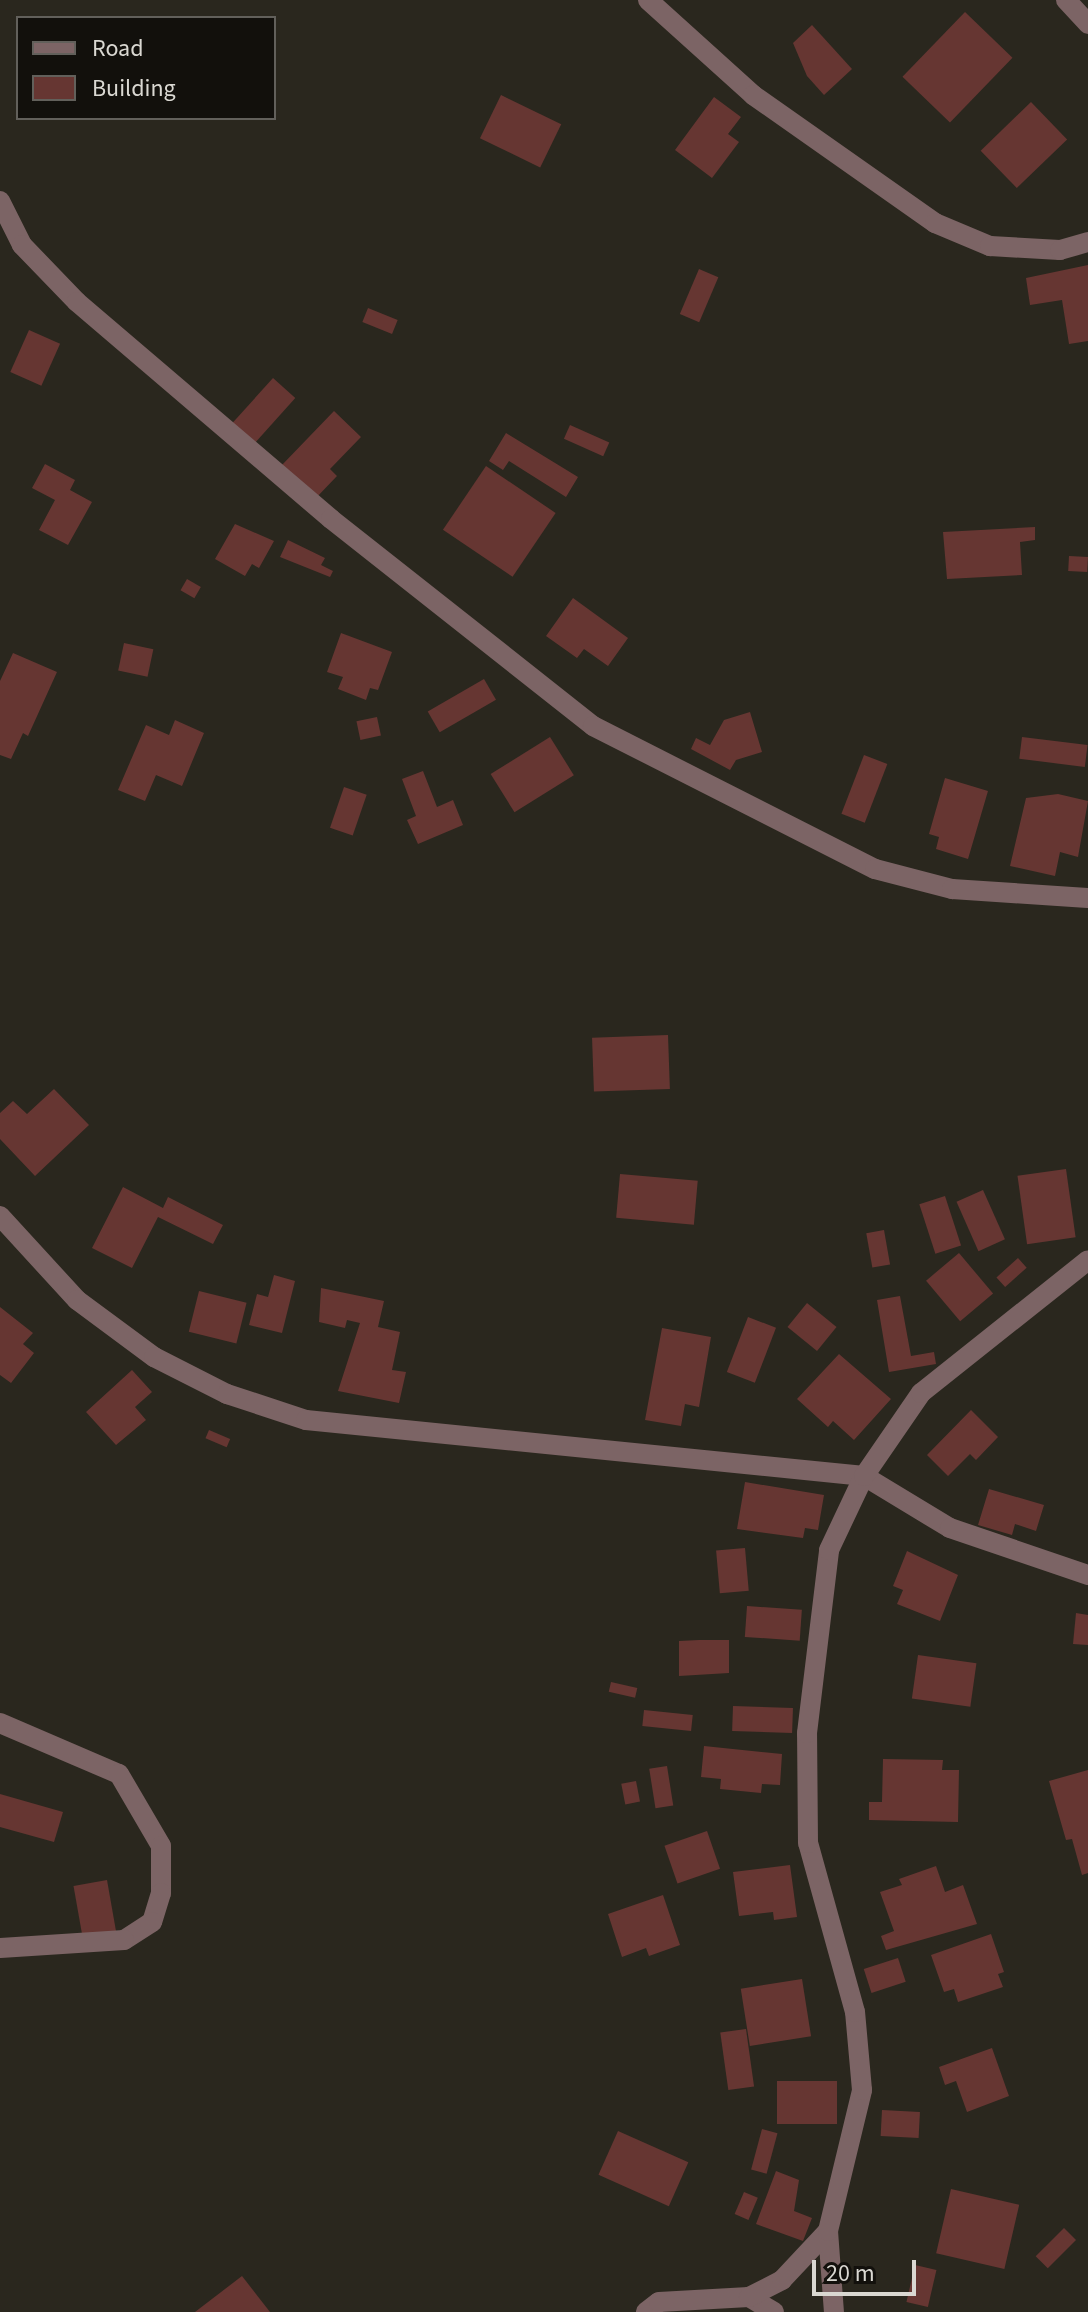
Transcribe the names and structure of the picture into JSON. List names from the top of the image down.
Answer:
{
  "legend": ["Road", "Building"],
  "scale_bar": "20 m"
}
